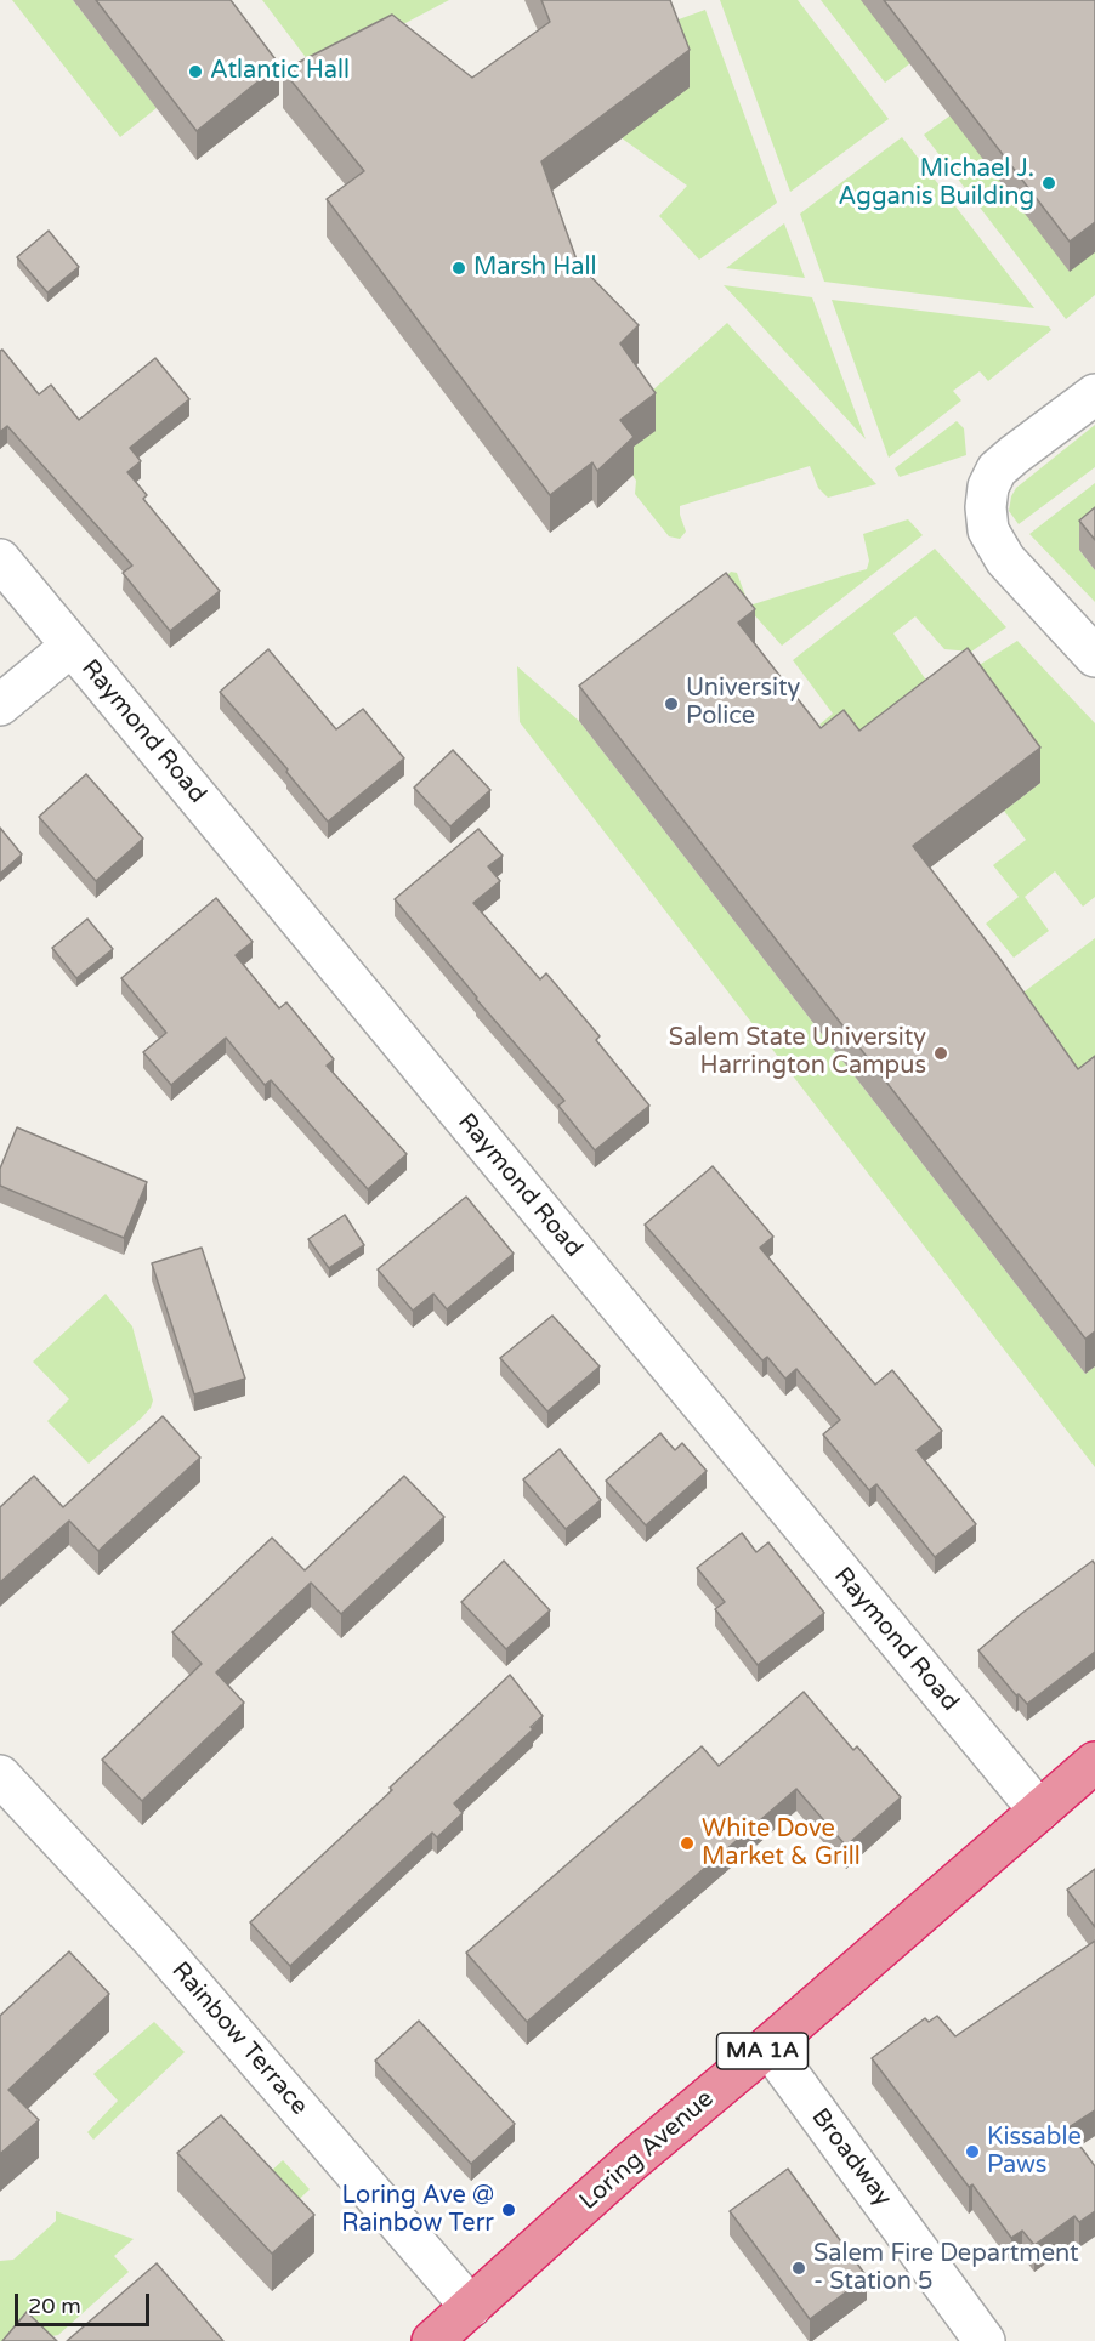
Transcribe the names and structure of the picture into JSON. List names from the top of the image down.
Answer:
{
  "streets": {
    "highway": ["MA 1A", "Loring Avenue"],
    "street": ["Raymond Road", "Rainbow Terrace", "Broadway"]
  },
  "crossings": [
    ["Raymond Road", "Loring Avenue"],
    ["Rainbow Terrace", "Loring Avenue"],
    ["Loring Avenue", "Broadway"]
  ],
  "places": [
    "Atlantic Hall",
    "Michael J. Agganis Building",
    "Marsh Hall",
    "University Police",
    "Salem State University Harrington Campus",
    "White Dove Market & Grill",
    "Kissable Paws",
    "Loring Ave @ Rainbow Terr",
    "Salem Fire Department - Station 5"
  ],
  "scale_bar": "20 m"
}
